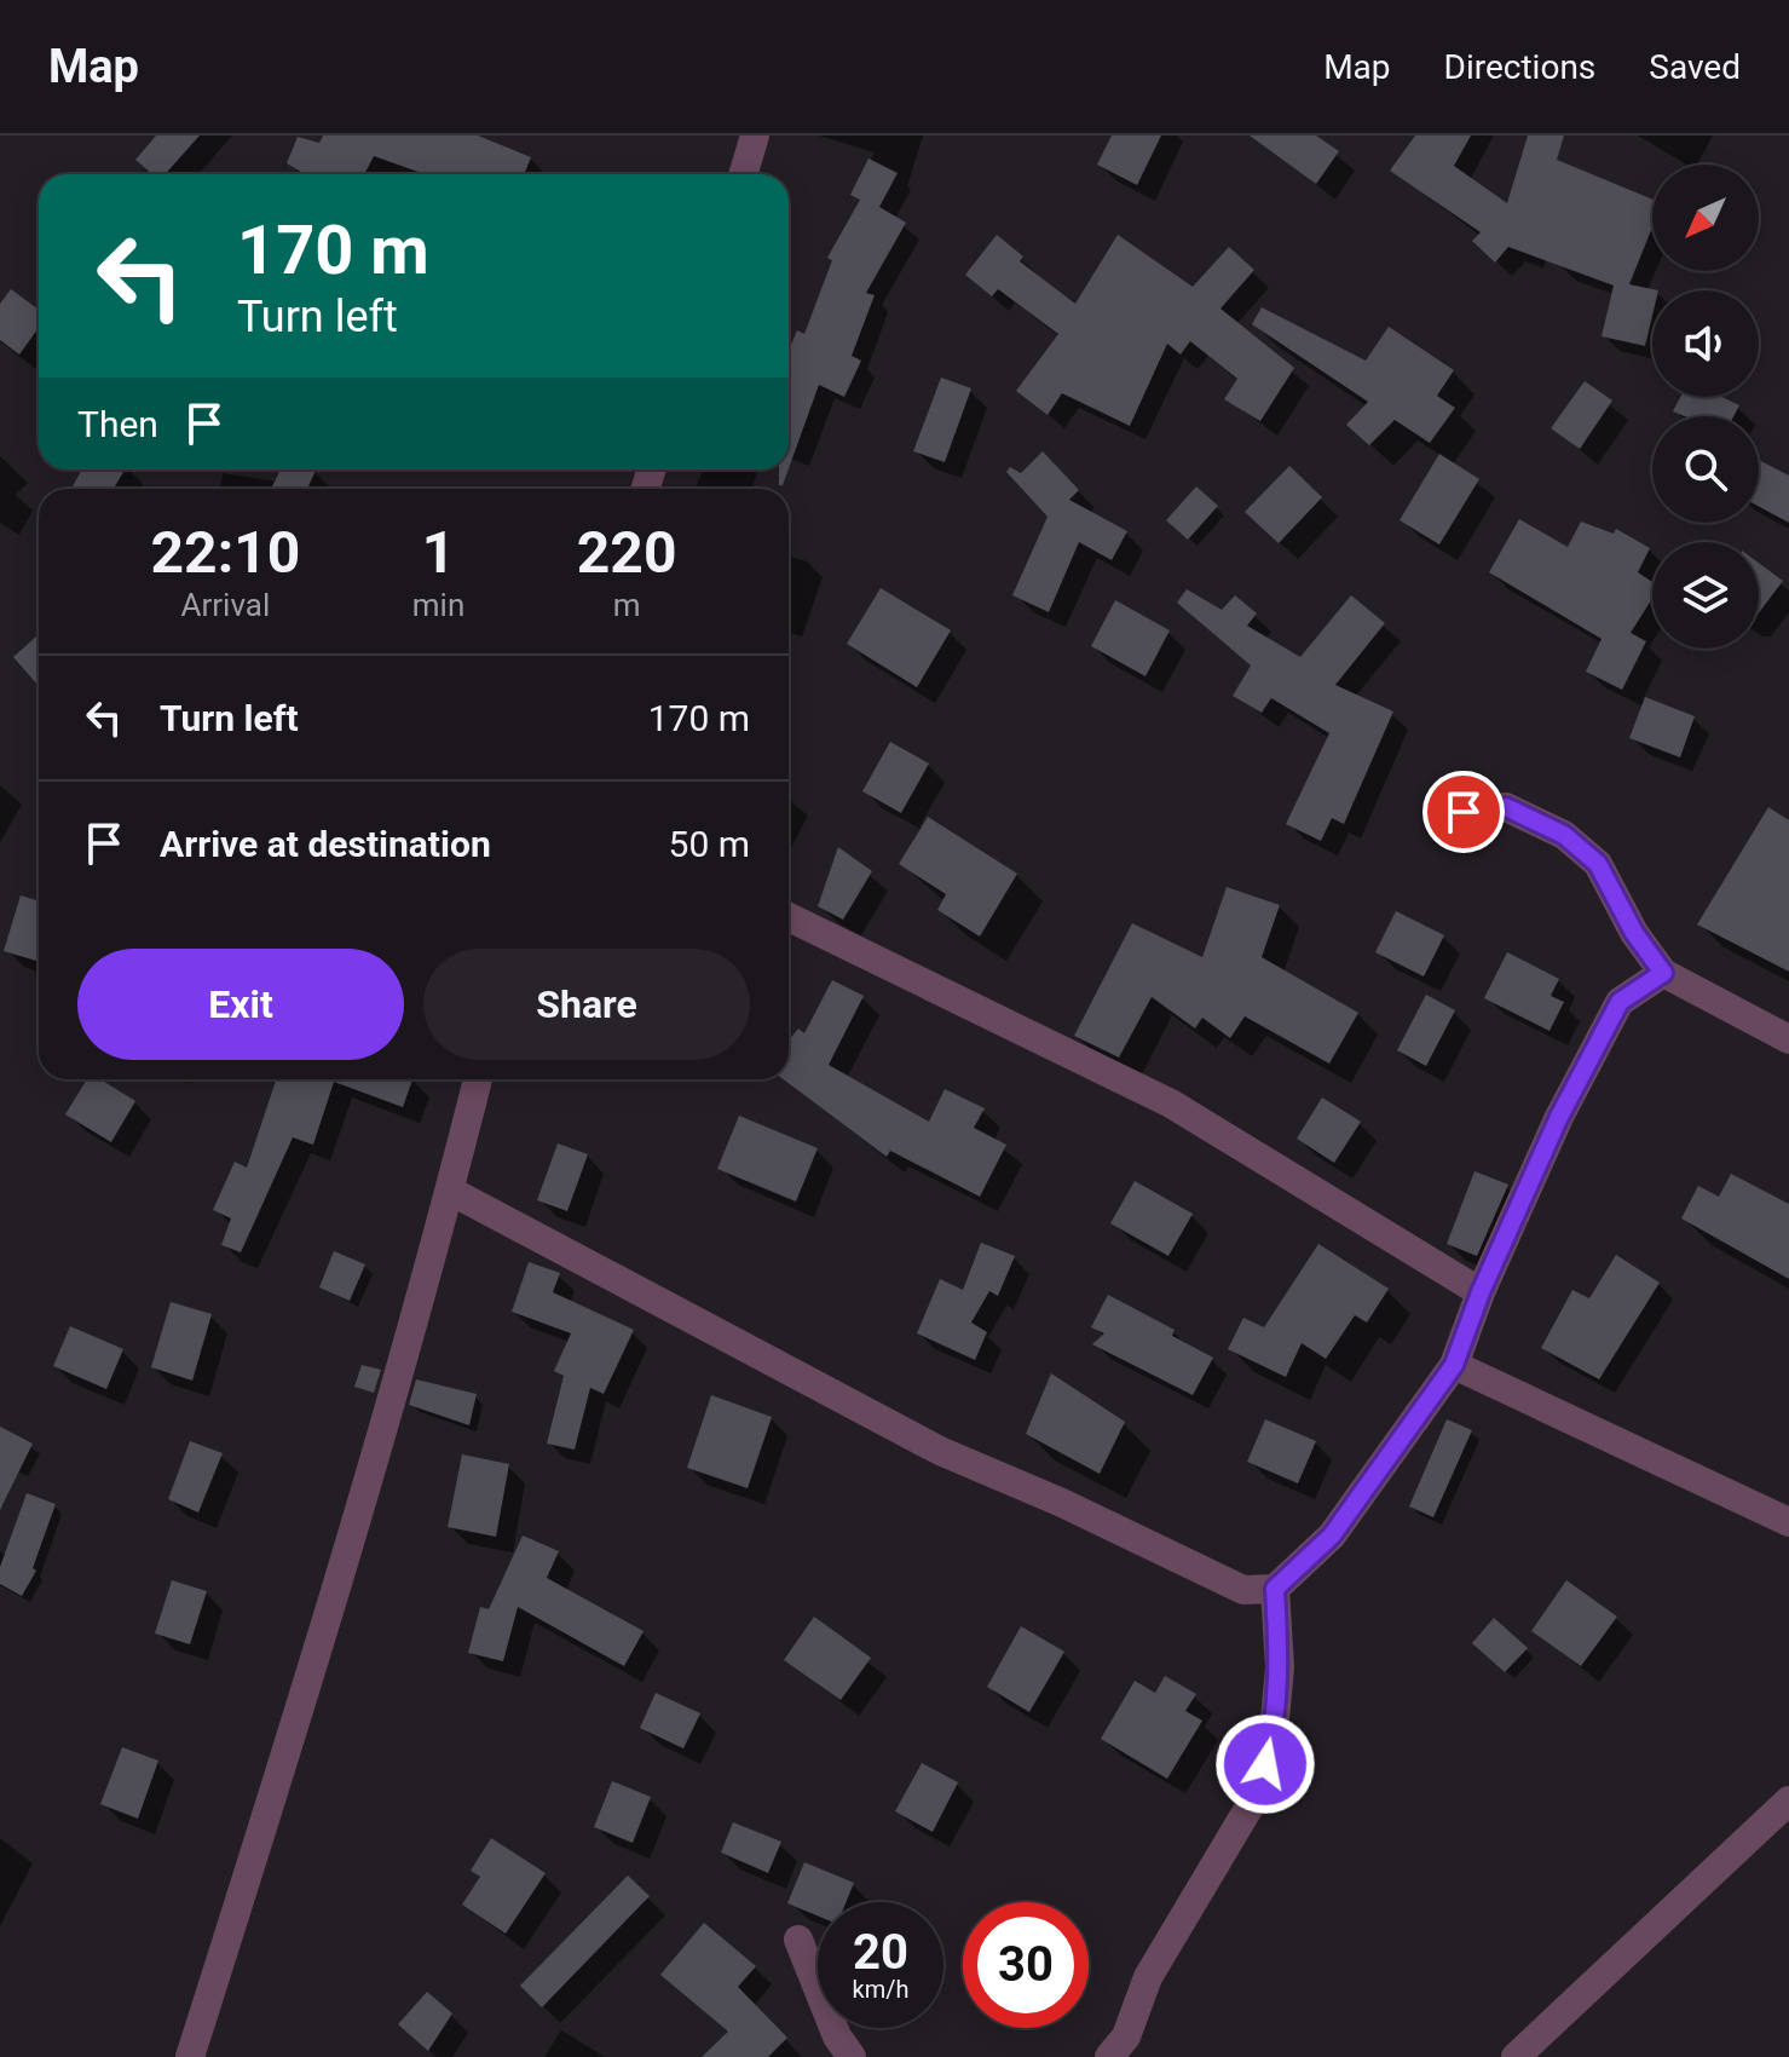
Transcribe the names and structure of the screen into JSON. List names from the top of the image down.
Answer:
{
  "north": "bottom left",
  "page": {
    "header": "Map",
    "nav": ["Map", "Directions", "Saved"],
    "turn": ["170 m", "Turn left"],
    "then": "Then",
    "eta": [
      "22:10",
      "Arrival",
      "1",
      "min",
      "220",
      "m"
    ],
    "list": [
      {
        "name": "Turn left",
        "value": "170 m"
      },
      {
        "name": "Arrive at destination",
        "value": "50 m"
      }
    ],
    "buttons": ["Exit", "Share"],
    "speed": "20 km/h",
    "limit": "30"
  }
}
